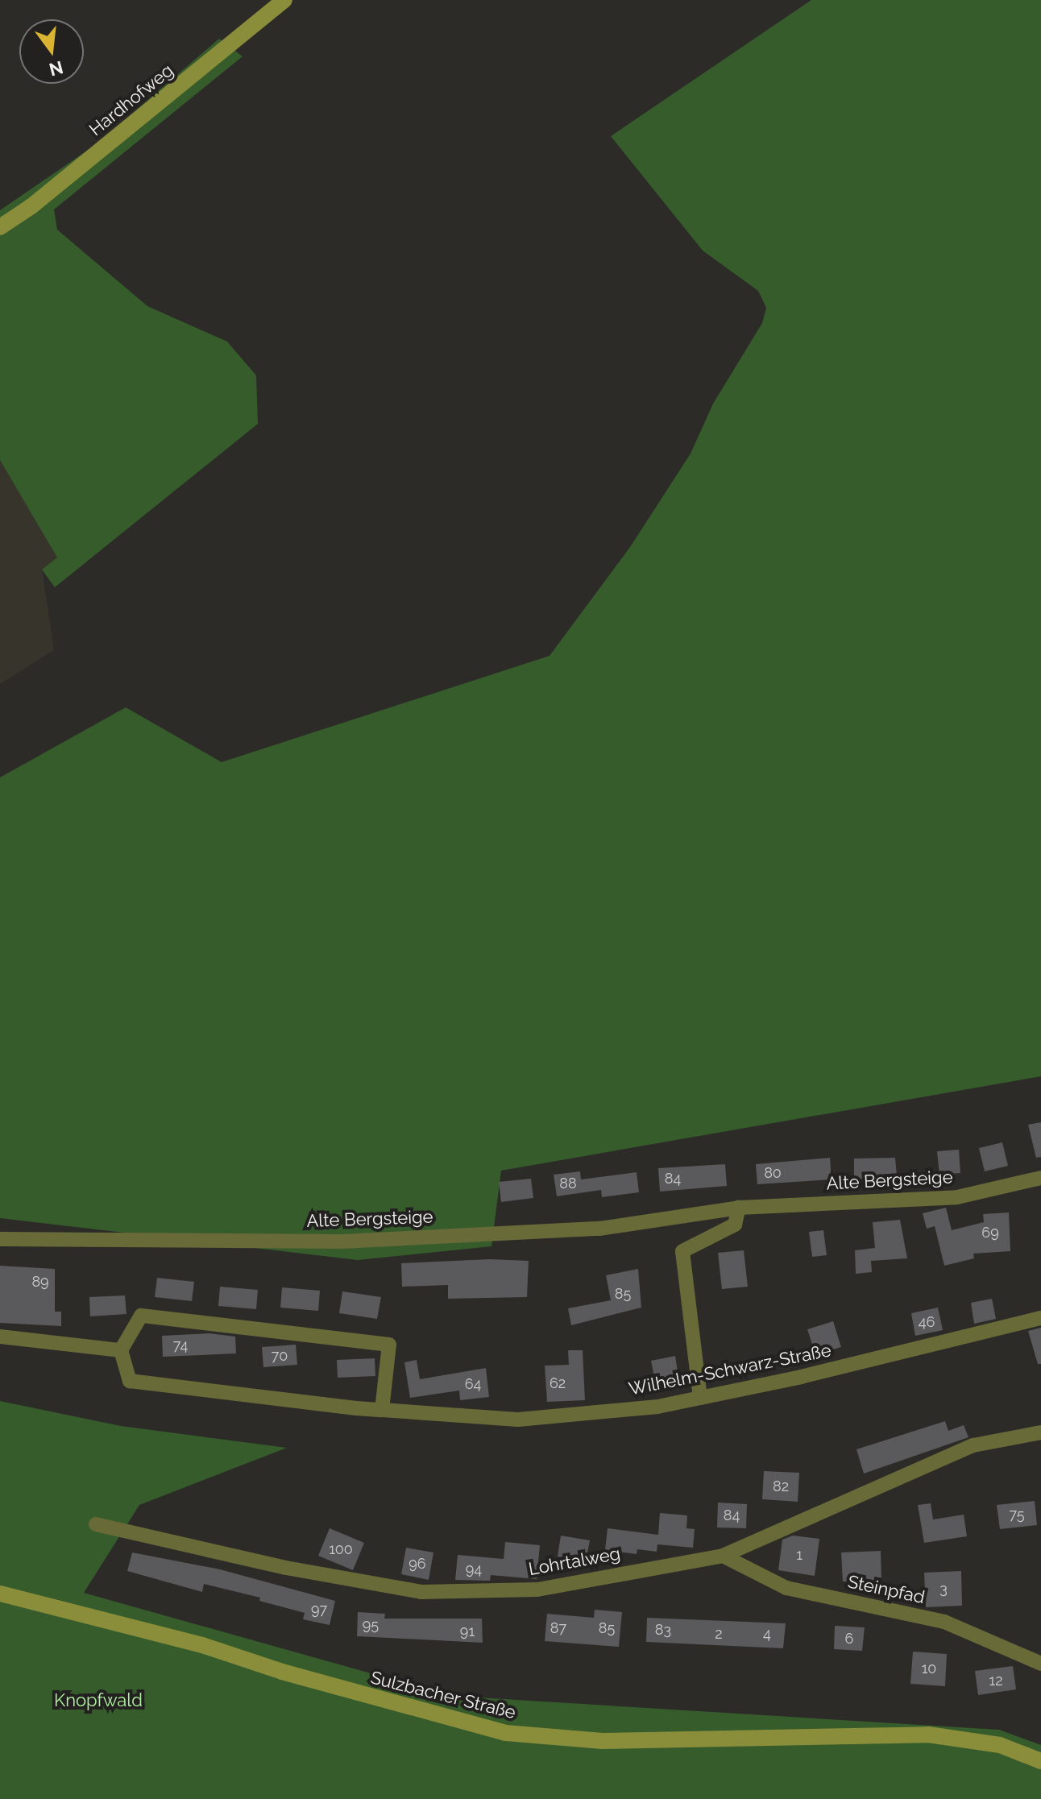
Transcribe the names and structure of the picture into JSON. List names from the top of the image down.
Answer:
{
  "streets": {
    "main road": ["Hardhofweg", "Sulzbacher Straße"],
    "street": [
      "Alte Bergsteige",
      "Wilhelm-Schwarz-Straße",
      "Lohrtalweg",
      "Steinpfad"
    ]
  },
  "crossings": [
    ["Lohrtalweg", "Steinpfad"]
  ],
  "parks": ["Knopfwald"],
  "house_numbers": [
    "80",
    "84",
    "88",
    "69",
    "89",
    "85",
    "46",
    "74",
    "70",
    "62",
    "64",
    "82",
    "75",
    "84",
    "100",
    "1",
    "96",
    "94",
    "3",
    "97",
    "95",
    "87",
    "85",
    "83",
    "91",
    "2",
    "4",
    "6",
    "10",
    "12"
  ],
  "north": "bottom"
}
